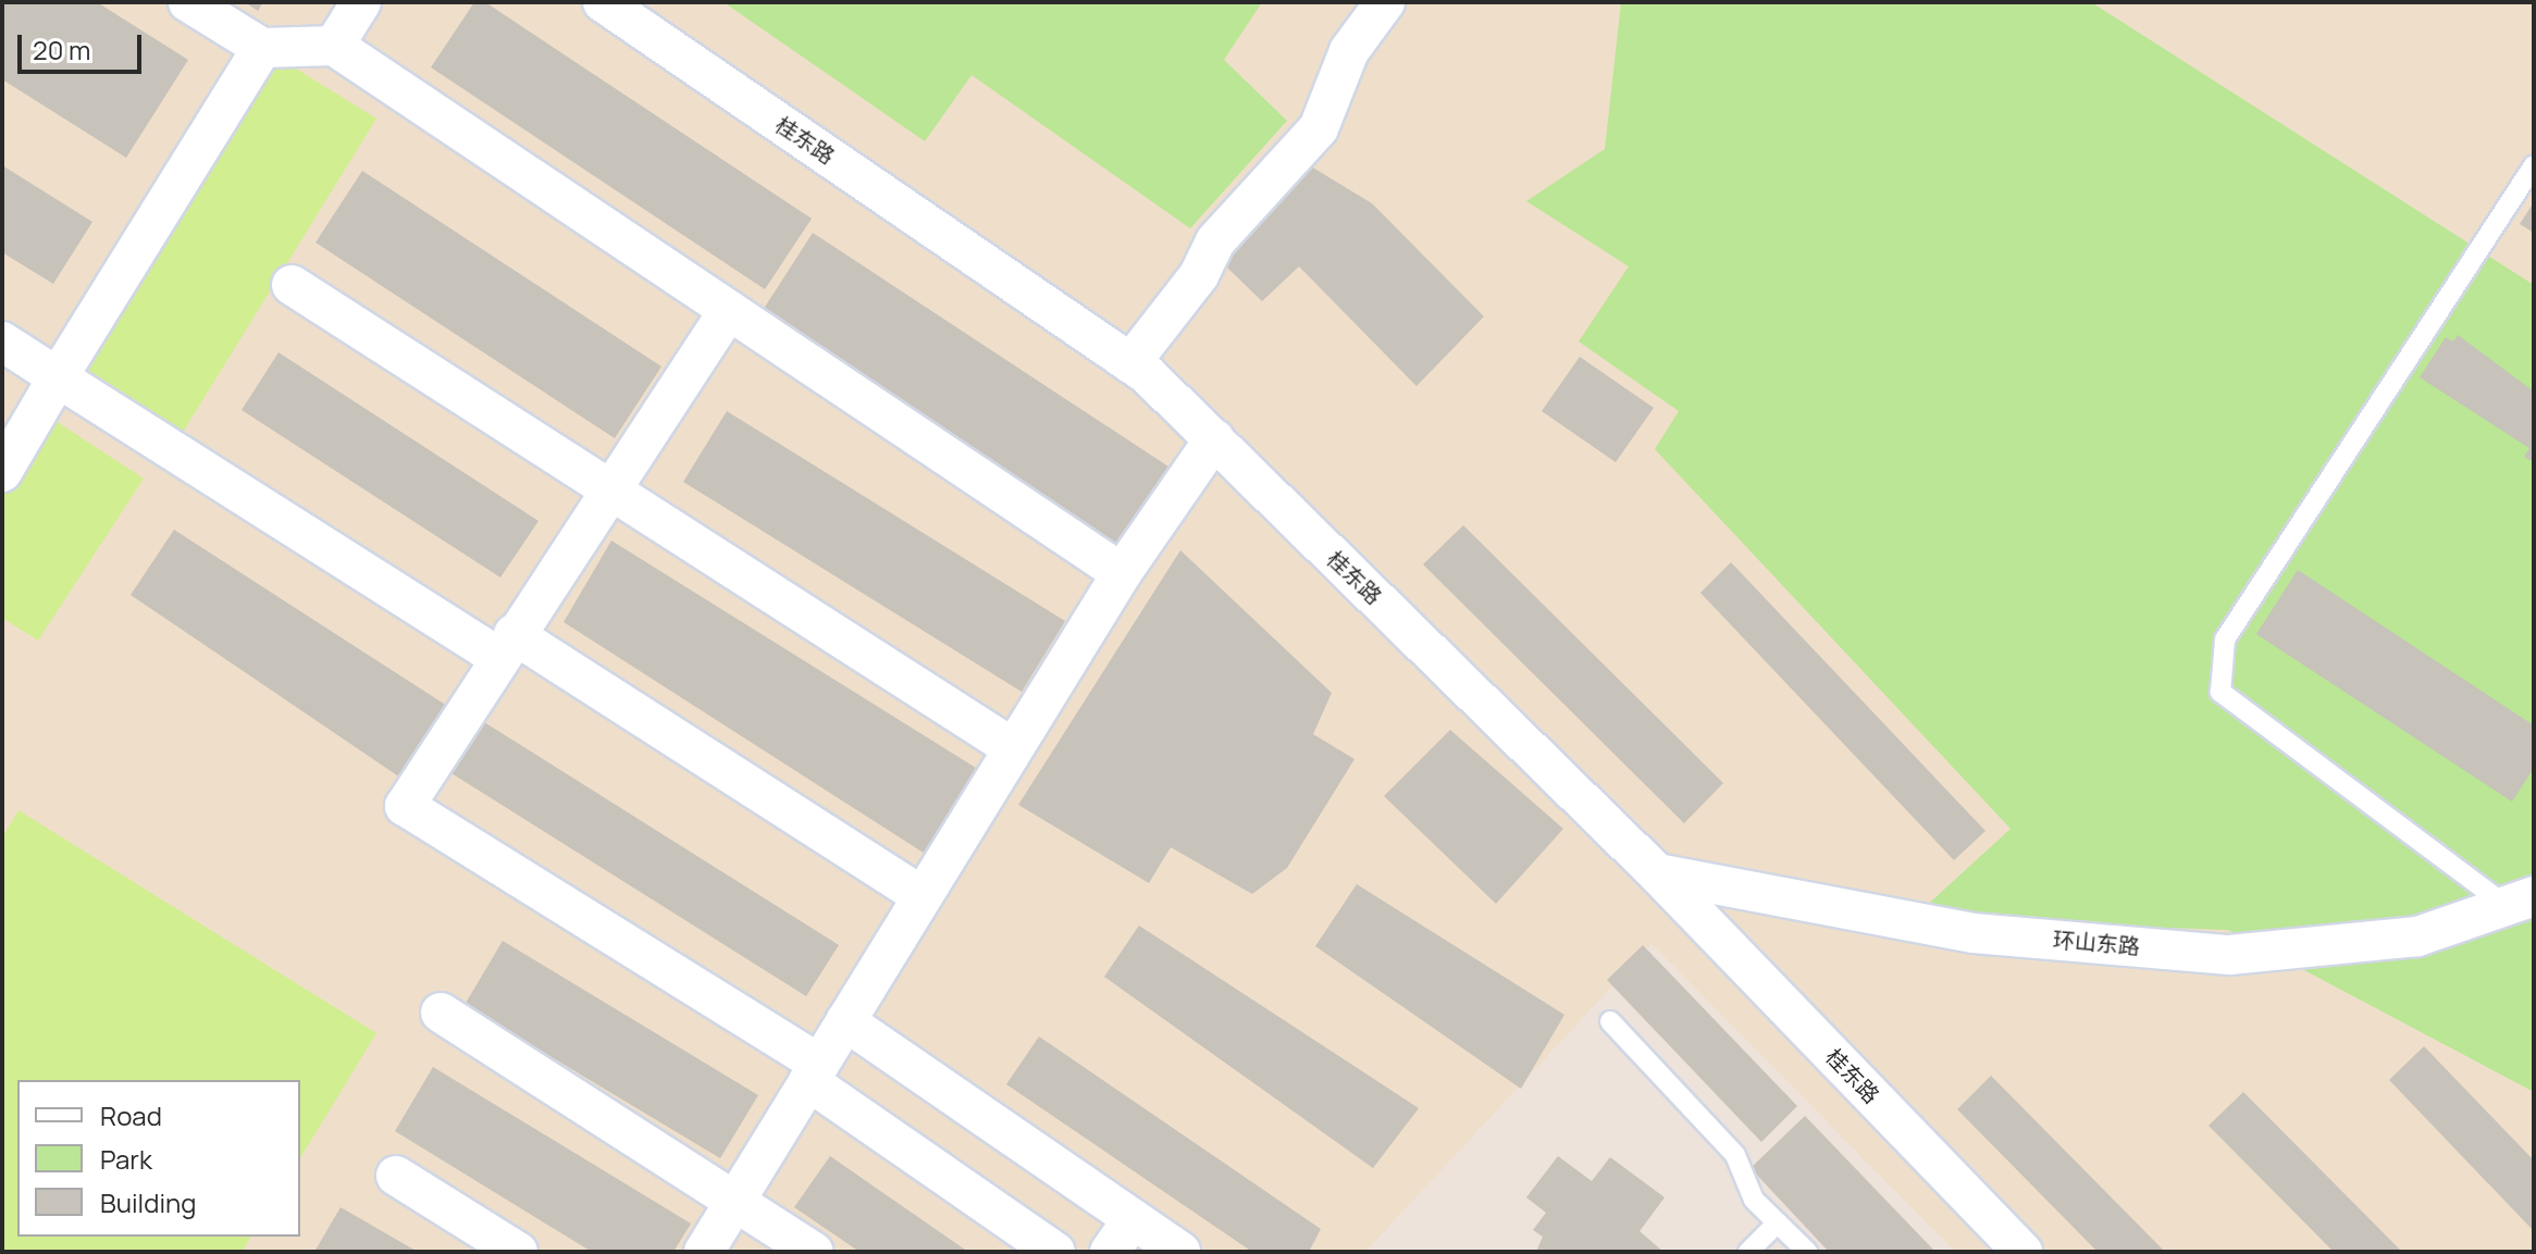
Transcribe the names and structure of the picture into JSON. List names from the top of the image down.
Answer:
{
  "streets": {
    "street": ["桂东路", "环山东路"]
  },
  "crossings": [
    ["桂东路", "环山东路"]
  ],
  "legend": ["Road", "Park", "Building"],
  "scale_bar": "20 m"
}
